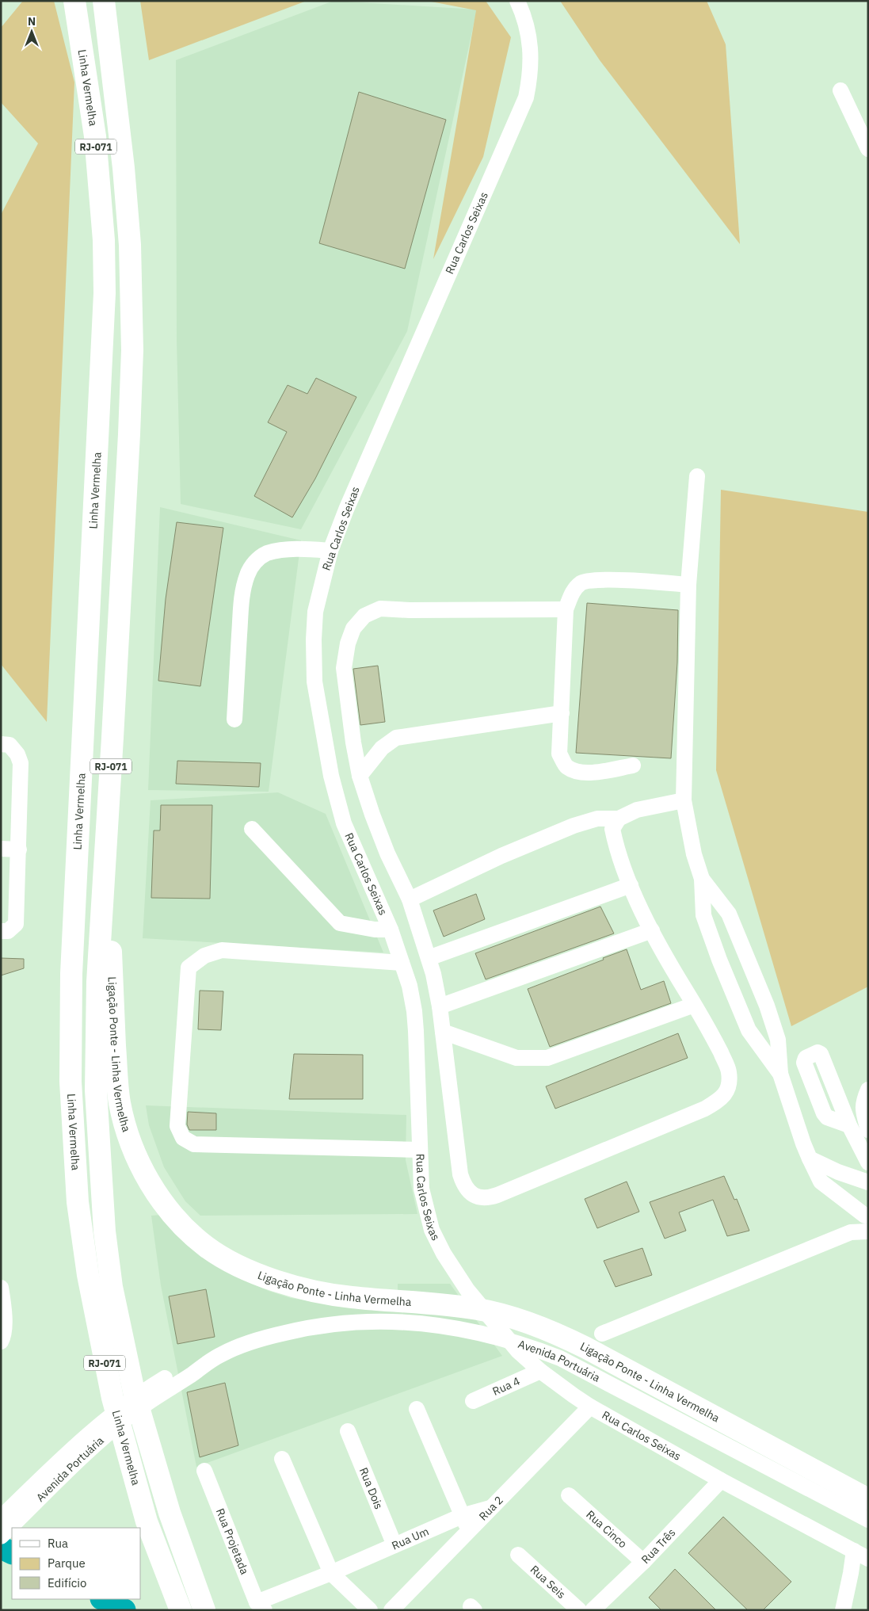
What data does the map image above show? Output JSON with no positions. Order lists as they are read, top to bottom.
{
  "streets": {
    "highway": ["Linha Vermelha", "RJ-071", "Ligação Ponte - Linha Vermelha"],
    "street": [
      "Rua Carlos Seixas",
      "Avenida Portuária",
      "Rua 4",
      "Rua Dois",
      "Rua 2",
      "Rua Cinco",
      "Rua Um",
      "Rua Projetada",
      "Rua Três",
      "Rua Seis"
    ]
  },
  "crossings": [
    ["Linha Vermelha", "Ligação Ponte - Linha Vermelha"],
    ["Rua Carlos Seixas", "Rua 4"],
    ["Rua Carlos Seixas", "Rua 2"],
    ["Rua Carlos Seixas", "Rua Três"],
    ["Rua Dois", "Rua Um"],
    ["Rua 2", "Rua Um"],
    ["Rua Cinco", "Rua Três"],
    ["Rua Um", "Rua Projetada"]
  ],
  "legend": ["Rua", "Parque", "Edifício"],
  "north": "top"
}
